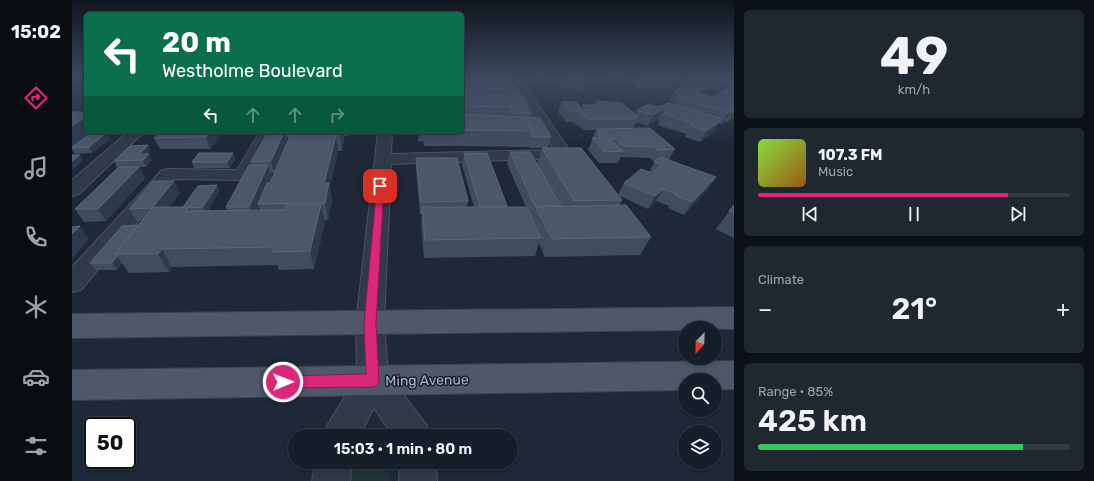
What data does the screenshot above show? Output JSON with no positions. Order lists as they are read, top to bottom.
{
  "streets": {
    "main road": ["Ming Avenue"]
  },
  "north": "bottom left",
  "page": {
    "tabs": "15:02",
    "tile": [
      ["49", "km/h"],
      "Climate",
      ["Range · 85%", "425 km"]
    ],
    "turn": ["20 m", "Westholme Boulevard"],
    "song": ["107.3 FM", "Music"],
    "heat": ["−", "21°", "+"],
    "limit": "50",
    "trip": "15:03 · 1 min · 80 m"
  }
}
